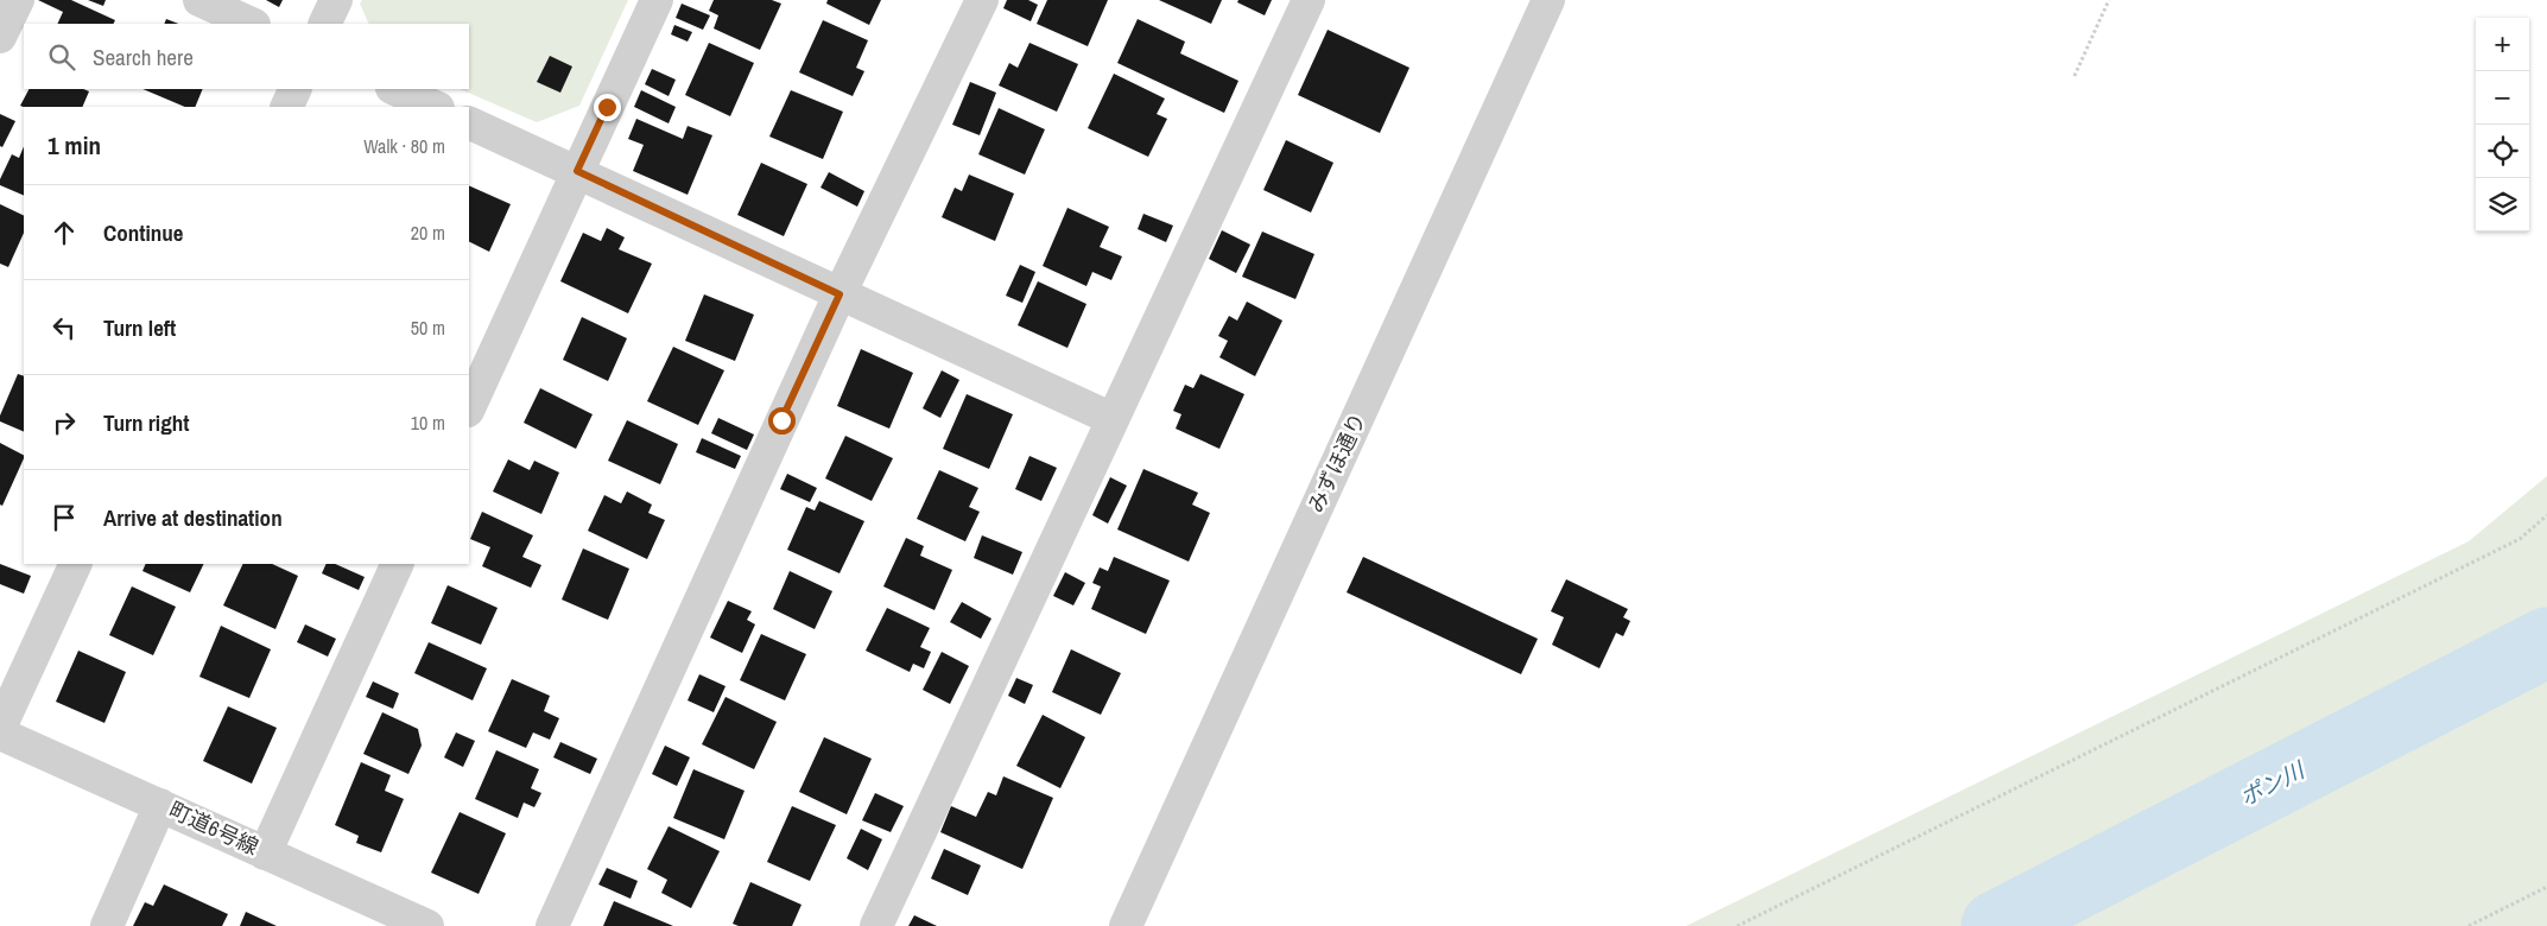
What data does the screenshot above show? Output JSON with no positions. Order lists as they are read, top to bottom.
{
  "streets": {
    "street": ["みずほ通り", "町道6号線"]
  },
  "water": ["ポン川"],
  "page": {
    "map_buttons": ["+", "−"],
    "search": "Search here",
    "heading": ["1 min", "Walk · 80 m"],
    "list": [
      ["Continue", "20 m"],
      ["Turn left", "50 m"],
      ["Turn right", "10 m"],
      "Arrive at destination"
    ]
  }
}
